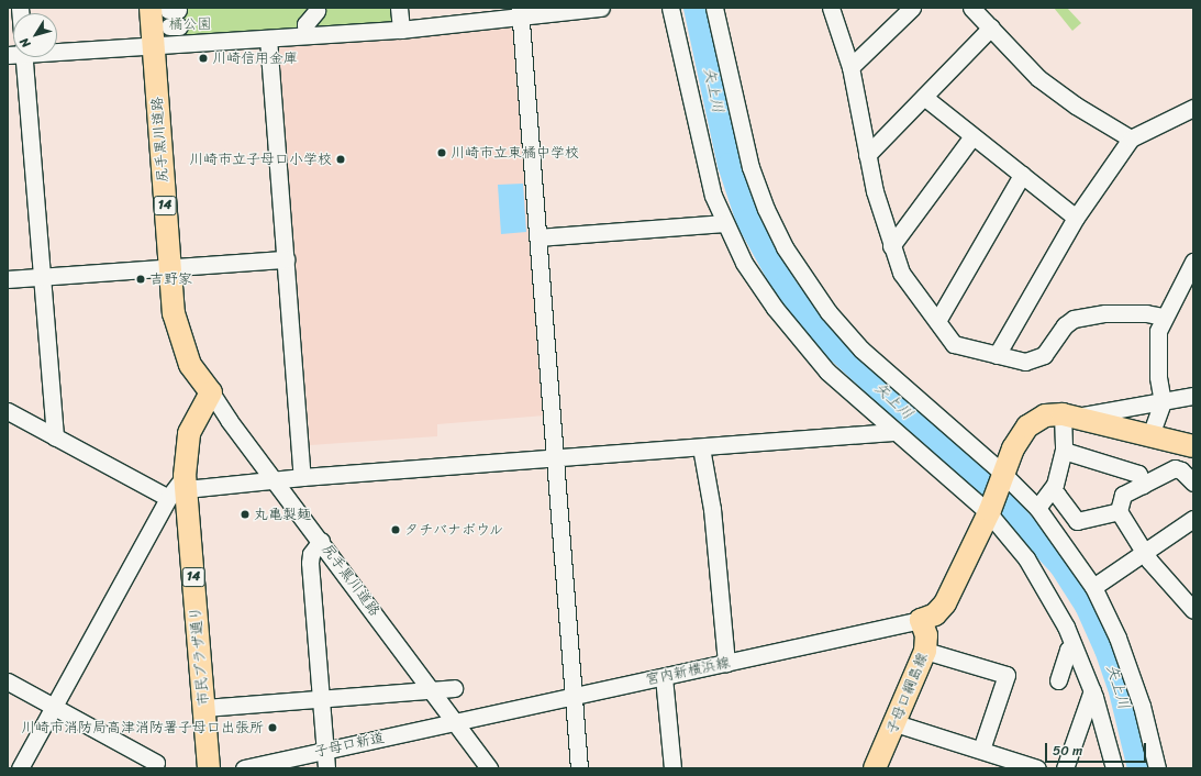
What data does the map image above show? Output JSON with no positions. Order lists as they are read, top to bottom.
{
  "streets": {
    "main road": [
      "尻手黒川道路",
      "14",
      "市民プラザ通り",
      "子母口綱島線"
    ],
    "street": ["宮内新横浜線", "子母口新道"]
  },
  "crossings": [
    ["尻手黒川道路", "市民プラザ通り"],
    ["尻手黒川道路", "宮内新横浜線"],
    ["尻手黒川道路", "子母口新道"],
    ["宮内新横浜線", "子母口綱島線"],
    ["宮内新横浜線", "子母口新道"]
  ],
  "water": ["矢上川"],
  "parks": ["橘公園"],
  "places": [
    "川崎信用金庫",
    "川崎市立東橘中学校",
    "川崎市立子母口小学校",
    "吉野家",
    "丸亀製麺",
    "タチバナボウル",
    "川崎市消防局高津消防署子母口出張所"
  ],
  "scale_bar": "50 m",
  "north": "bottom left"
}
